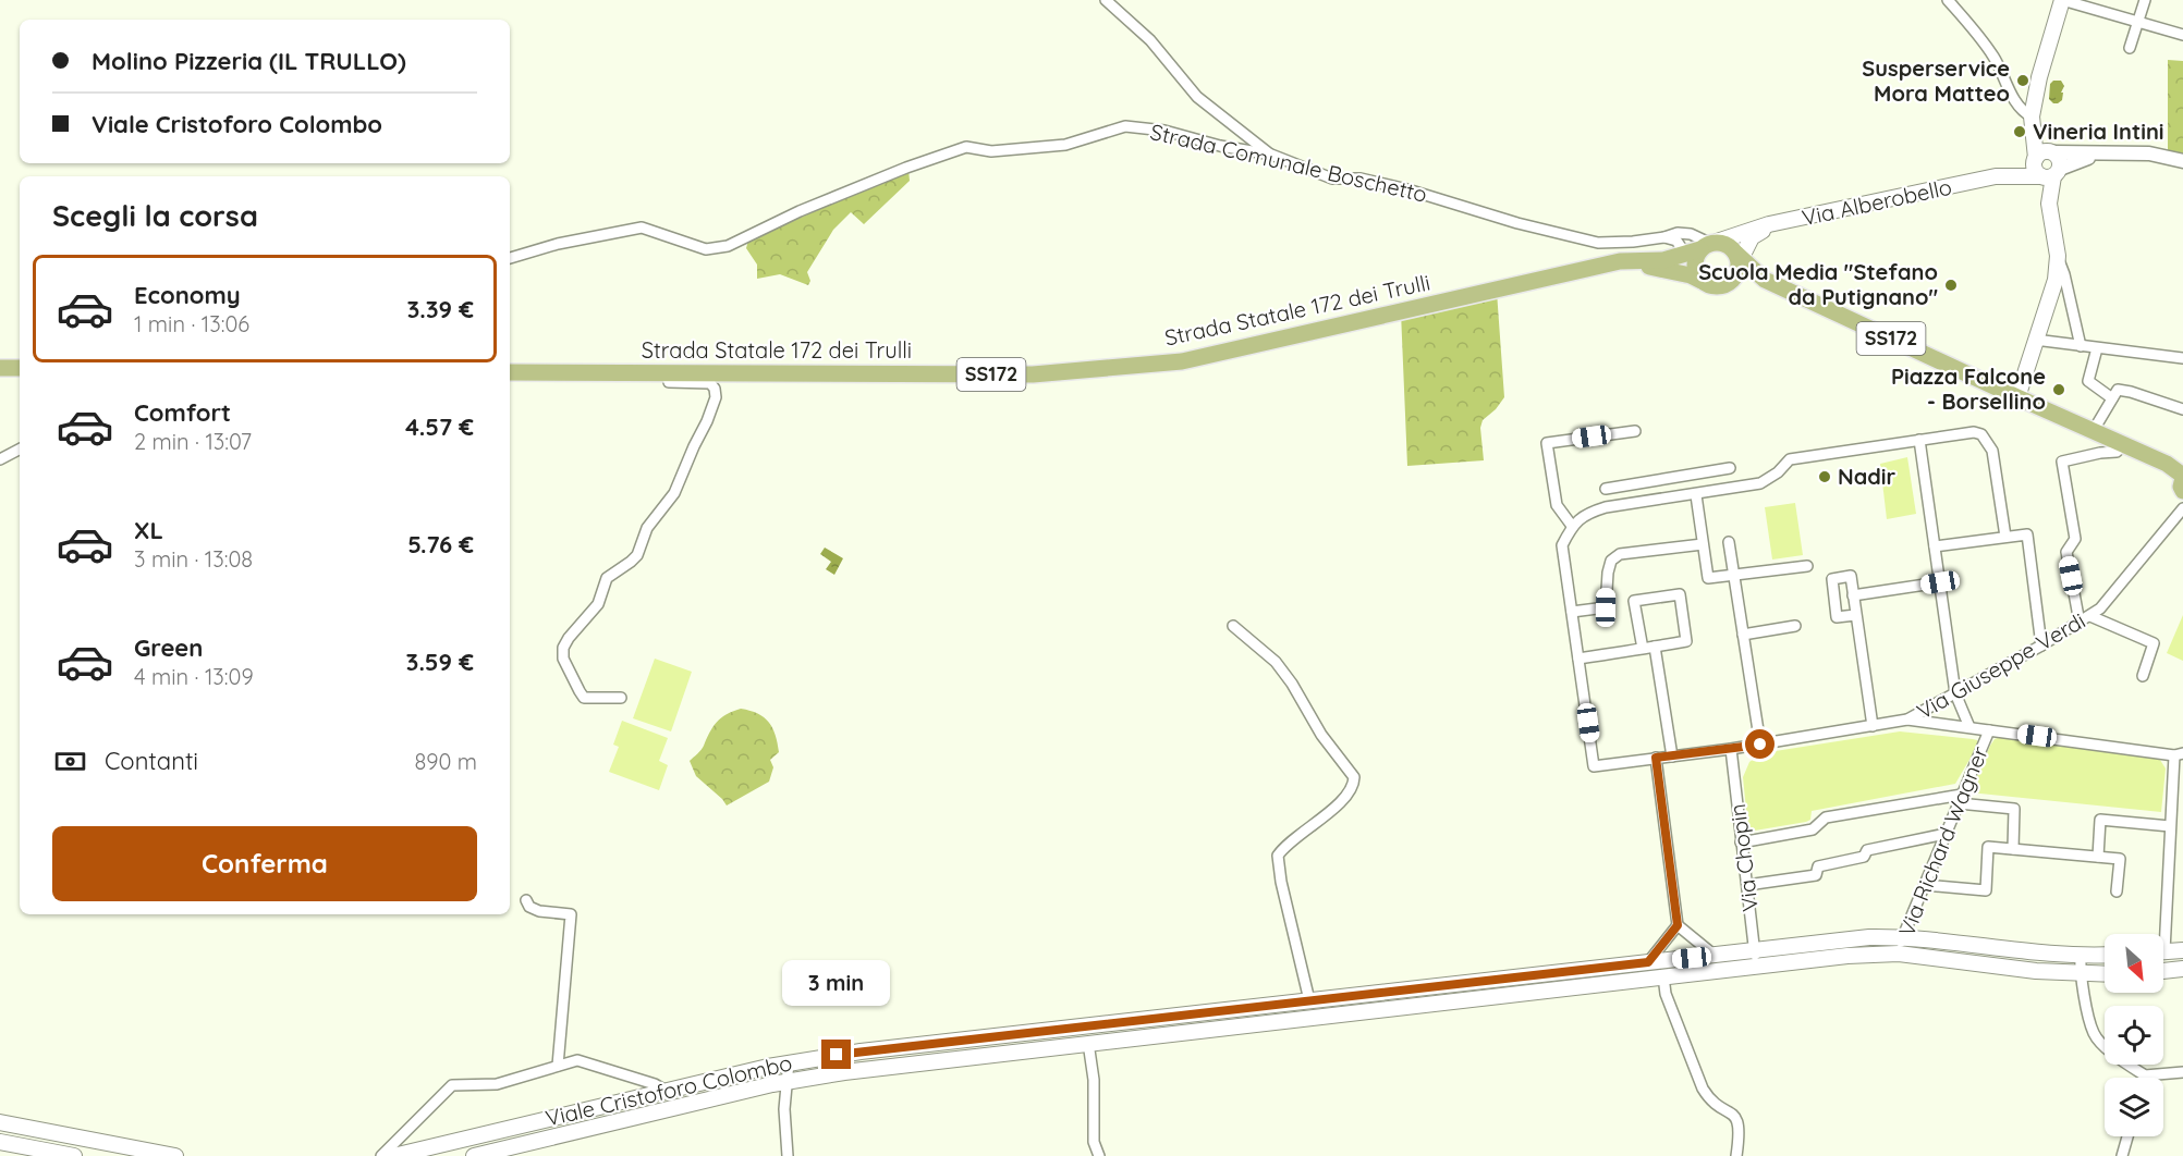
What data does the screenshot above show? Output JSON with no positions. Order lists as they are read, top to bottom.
{
  "streets": {
    "main road": [
      "Via Alberobello",
      "Strada Statale 172 dei Trulli",
      "SS172",
      "Viale Cristoforo Colombo"
    ],
    "street": [
      "Strada Comunale Boschetto",
      "Via Giuseppe Verdi",
      "Via Richard Wagner",
      "Via Chopin"
    ]
  },
  "crossings": [
    ["Strada Comunale Boschetto", "Via Alberobello"],
    ["Strada Comunale Boschetto", "Strada Statale 172 dei Trulli"],
    ["Via Alberobello", "Strada Statale 172 dei Trulli"],
    ["Via Giuseppe Verdi", "Via Chopin"],
    ["Via Richard Wagner", "Viale Cristoforo Colombo"],
    ["Via Chopin", "Viale Cristoforo Colombo"]
  ],
  "places": [
    "Susperservice Mora Matteo",
    "Vineria Intini",
    "Scuola Media \"Stefano da Putignano\"",
    "Piazza Falcone - Borsellino",
    "Nadir"
  ],
  "north": "bottom right",
  "page": {
    "banner": ["Molino Pizzeria (IL TRULLO)", "Viale Cristoforo Colombo"],
    "heading": "Scegli la corsa",
    "list": [
      {
        "name": "Economy",
        "note": "1 min · 13:06",
        "value": "3.39 €"
      },
      {
        "name": "Comfort",
        "note": "2 min · 13:07",
        "value": "4.57 €"
      },
      {
        "name": "XL",
        "note": "3 min · 13:08",
        "value": "5.76 €"
      },
      {
        "name": "Green",
        "note": "4 min · 13:09",
        "value": "3.59 €"
      }
    ],
    "pay": ["Contanti", "890 m"],
    "buttons": "Conferma",
    "bubble": "3 min"
  }
}
